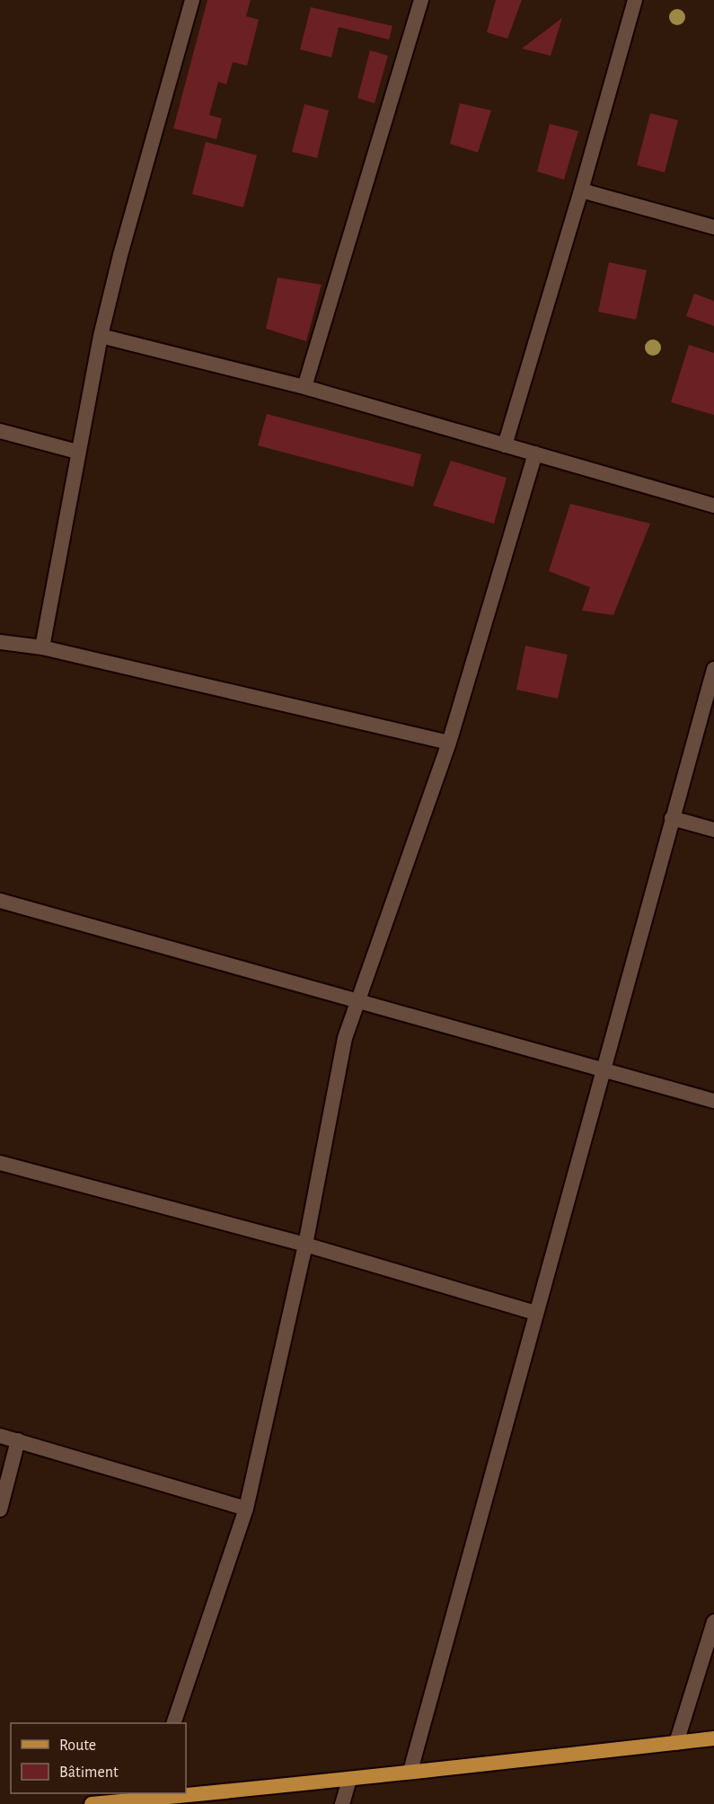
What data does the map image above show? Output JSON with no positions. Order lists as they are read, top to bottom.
{
  "legend": ["Route", "Bâtiment"]
}
